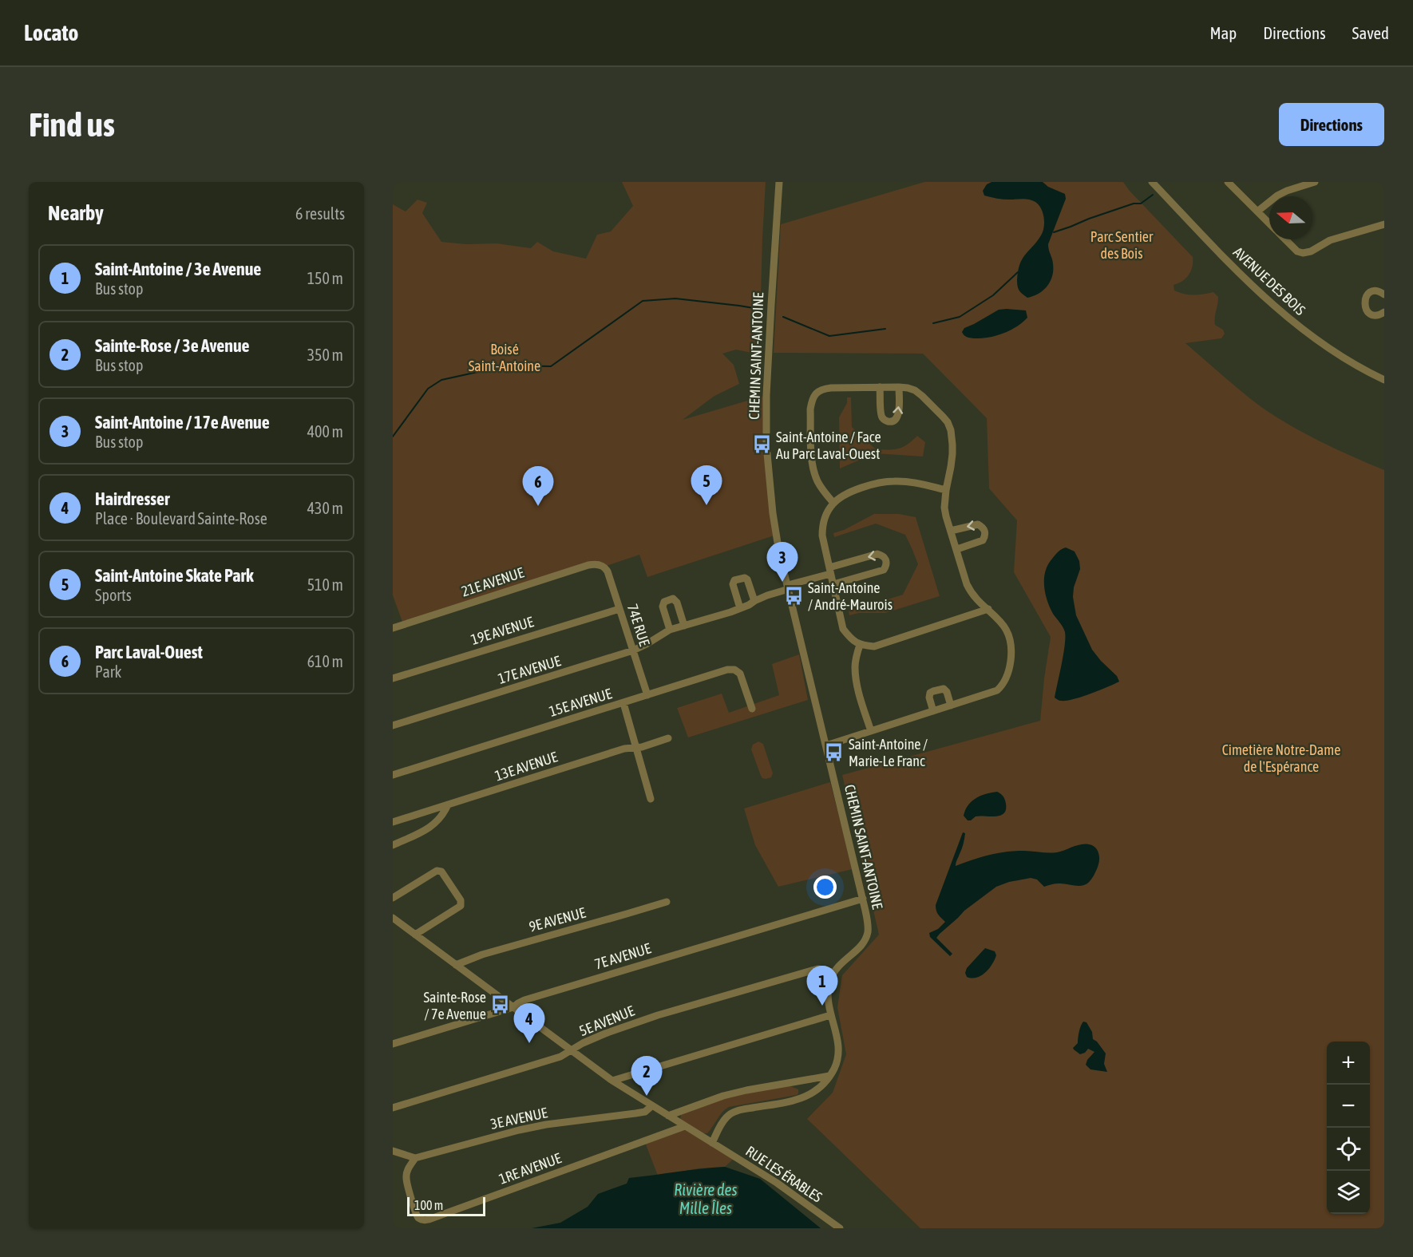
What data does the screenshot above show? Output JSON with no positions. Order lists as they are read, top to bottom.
{
  "streets": {
    "street": [
      "AVENUE DES BOIS",
      "CHEMIN SAINT-ANTOINE",
      "21E AVENUE",
      "74E RUE",
      "19E AVENUE",
      "17E AVENUE",
      "15E AVENUE",
      "13E AVENUE",
      "9E AVENUE",
      "7E AVENUE",
      "5E AVENUE",
      "3E AVENUE",
      "1RE AVENUE",
      "RUE LES ÉRABLES"
    ]
  },
  "crossings": [
    ["CHEMIN SAINT-ANTOINE", "17E AVENUE"],
    ["CHEMIN SAINT-ANTOINE", "7E AVENUE"],
    ["CHEMIN SAINT-ANTOINE", "5E AVENUE"],
    ["CHEMIN SAINT-ANTOINE", "RUE LES ÉRABLES"],
    ["21E AVENUE", "74E RUE"],
    ["74E RUE", "19E AVENUE"],
    ["74E RUE", "17E AVENUE"],
    ["74E RUE", "15E AVENUE"],
    ["9E AVENUE", "RUE LES ÉRABLES"],
    ["7E AVENUE", "RUE LES ÉRABLES"],
    ["5E AVENUE", "RUE LES ÉRABLES"],
    ["3E AVENUE", "1RE AVENUE"],
    ["3E AVENUE", "RUE LES ÉRABLES"],
    ["1RE AVENUE", "RUE LES ÉRABLES"]
  ],
  "water": ["Rivière des Mille Îles"],
  "parks": ["Parc Sentier des Bois", "Boisé Saint-Antoine", "Cimetière Notre-Dame de l'Espérance"],
  "places": {
    "bus stop": [
      "Saint-Antoine / Face Au Parc Laval-Ouest",
      "Saint-Antoine / André-Maurois",
      "Saint-Antoine / Marie-Le Franc",
      "Sainte-Rose / 7e Avenue"
    ]
  },
  "scale_bar": "100 m",
  "north": "left",
  "page": {
    "header": "Locato",
    "nav": ["Map", "Directions", "Saved"],
    "buttons": "Directions",
    "title": "Find us",
    "heading": ["Nearby", "6 results"],
    "list": [
      {
        "mark": "1",
        "name": "Saint-Antoine / 3e Avenue",
        "note": "Bus stop",
        "value": "150 m"
      },
      {
        "mark": "2",
        "name": "Sainte-Rose / 3e Avenue",
        "note": "Bus stop",
        "value": "350 m"
      },
      {
        "mark": "3",
        "name": "Saint-Antoine / 17e Avenue",
        "note": "Bus stop",
        "value": "400 m"
      },
      {
        "mark": "4",
        "name": "Hairdresser",
        "note": "Place · Boulevard Sainte-Rose",
        "value": "430 m"
      },
      {
        "mark": "5",
        "name": "Saint-Antoine Skate Park",
        "note": "Sports",
        "value": "510 m"
      },
      {
        "mark": "6",
        "name": "Parc Laval-Ouest",
        "note": "Park",
        "value": "610 m"
      }
    ],
    "pins": [
      "5",
      "6",
      "3",
      "1",
      "4",
      "2"
    ],
    "map_buttons": ["+", "−"],
    "scale": "100 m"
  }
}
